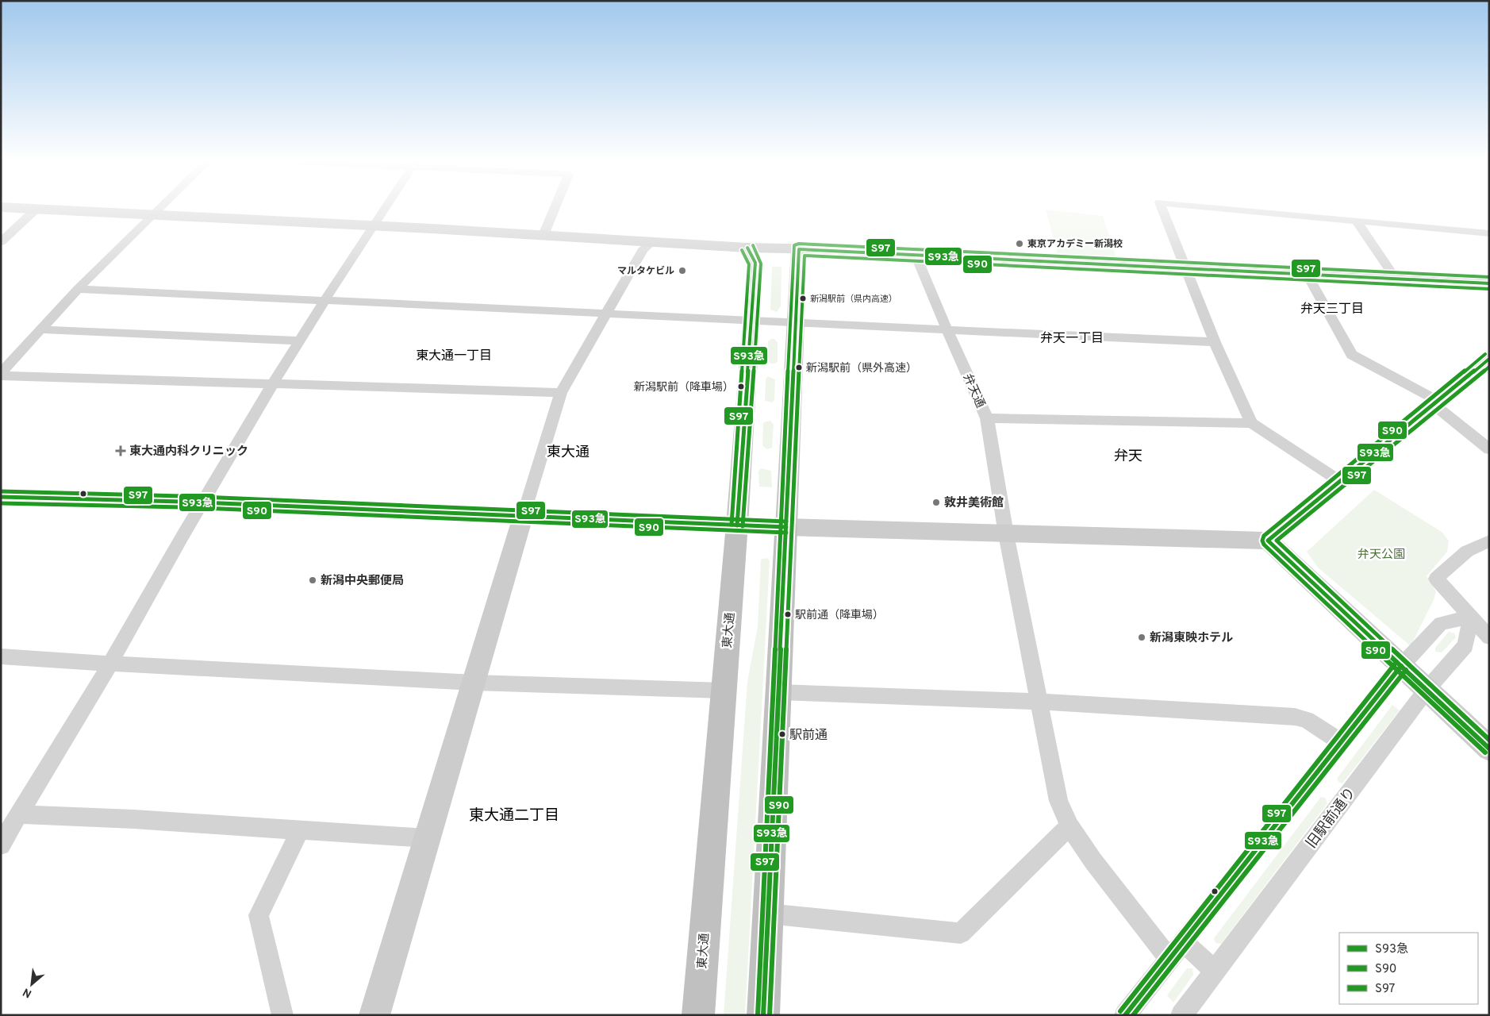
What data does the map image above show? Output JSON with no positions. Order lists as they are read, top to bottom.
{
  "streets": {
    "highway": ["東大通"],
    "street": ["弁天通", "旧駅前通り"]
  },
  "districts": [
    "弁天三丁目",
    "弁天一丁目",
    "東大通一丁目",
    "東大通",
    "弁天",
    "東大通二丁目"
  ],
  "parks": ["弁天公園"],
  "places": {
    "other": [
      "東京アカデミー新潟校",
      "マルタケビル",
      "新潟駅前（県内高速）",
      "新潟駅前（県外高速）",
      "新潟駅前（降車場）",
      "敦井美術館",
      "新潟中央郵便局",
      "駅前通（降車場）",
      "新潟東映ホテル",
      "駅前通"
    ],
    "health": ["東大通内科クリニック"]
  },
  "lines": ["transit line S97", "transit line S90", "transit line S93急"],
  "legend": ["S93急", "S90", "S97"],
  "north": "bottom left"
}
